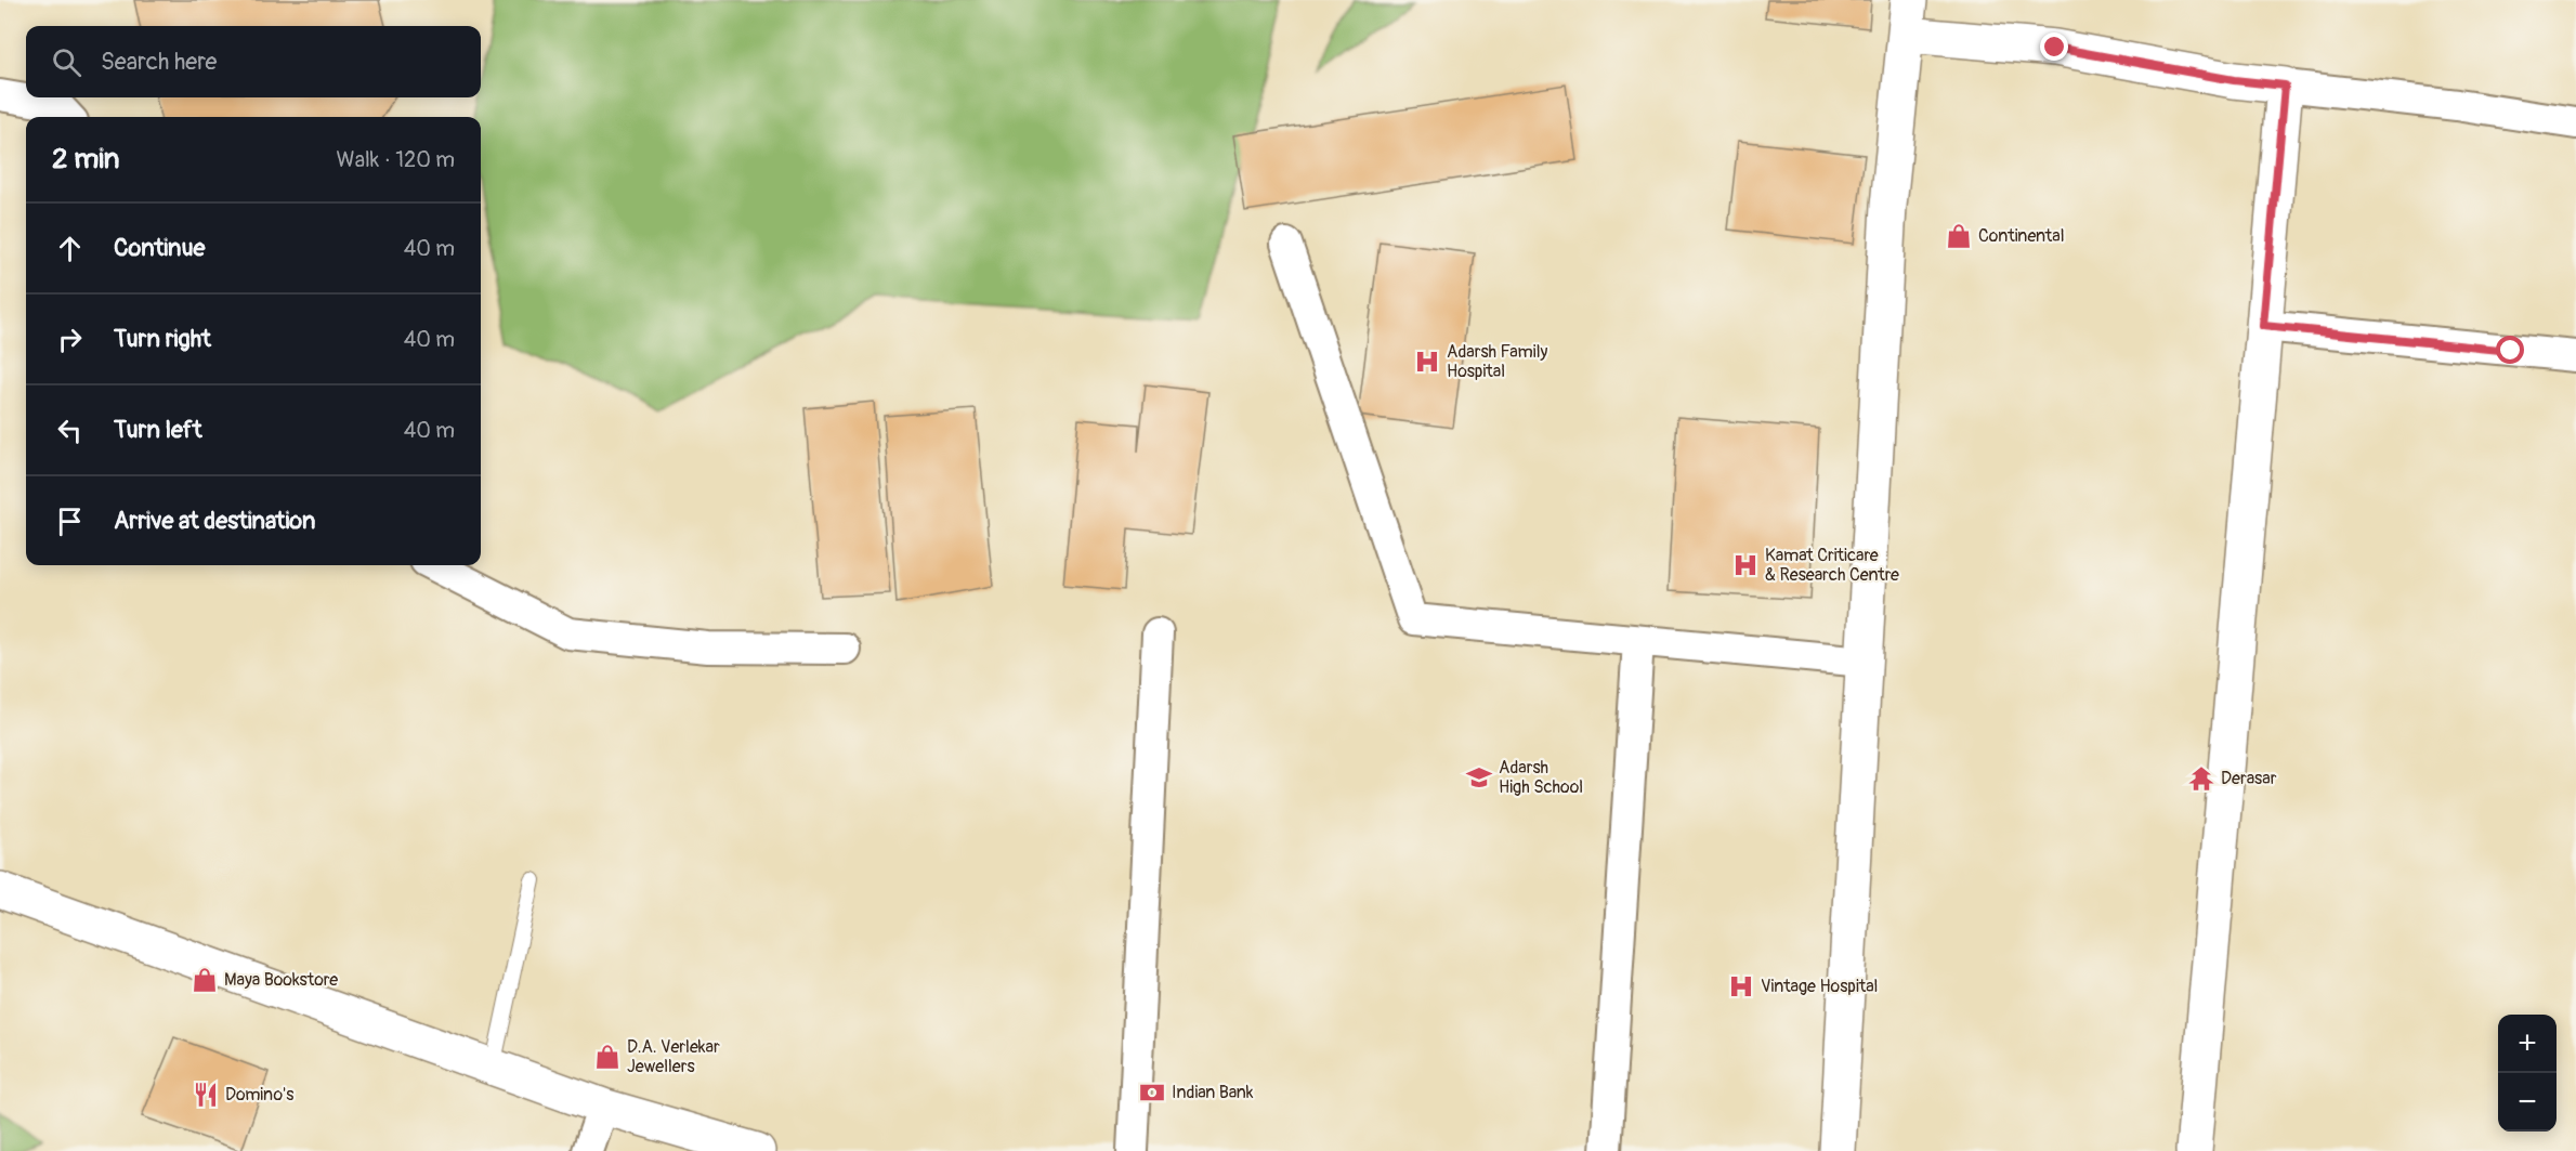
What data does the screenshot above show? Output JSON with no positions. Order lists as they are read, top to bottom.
{
  "places": {
    "shop": ["Continental", "Maya Bookstore", "D.A. Verlekar Jewellers"],
    "hospital": ["Adarsh Family Hospital", "Kamat Criticare & Research Centre", "Vintage Hospital"],
    "school or university": ["Adarsh High School"],
    "temple": ["Derasar"],
    "bank": ["Indian Bank"],
    "restaurant": ["Domino's"]
  },
  "page": {
    "search": "Search here",
    "heading": ["2 min", "Walk · 120 m"],
    "list": [
      ["Continue", "40 m"],
      ["Turn right", "40 m"],
      ["Turn left", "40 m"],
      "Arrive at destination"
    ],
    "map_buttons": ["+", "−"]
  }
}
